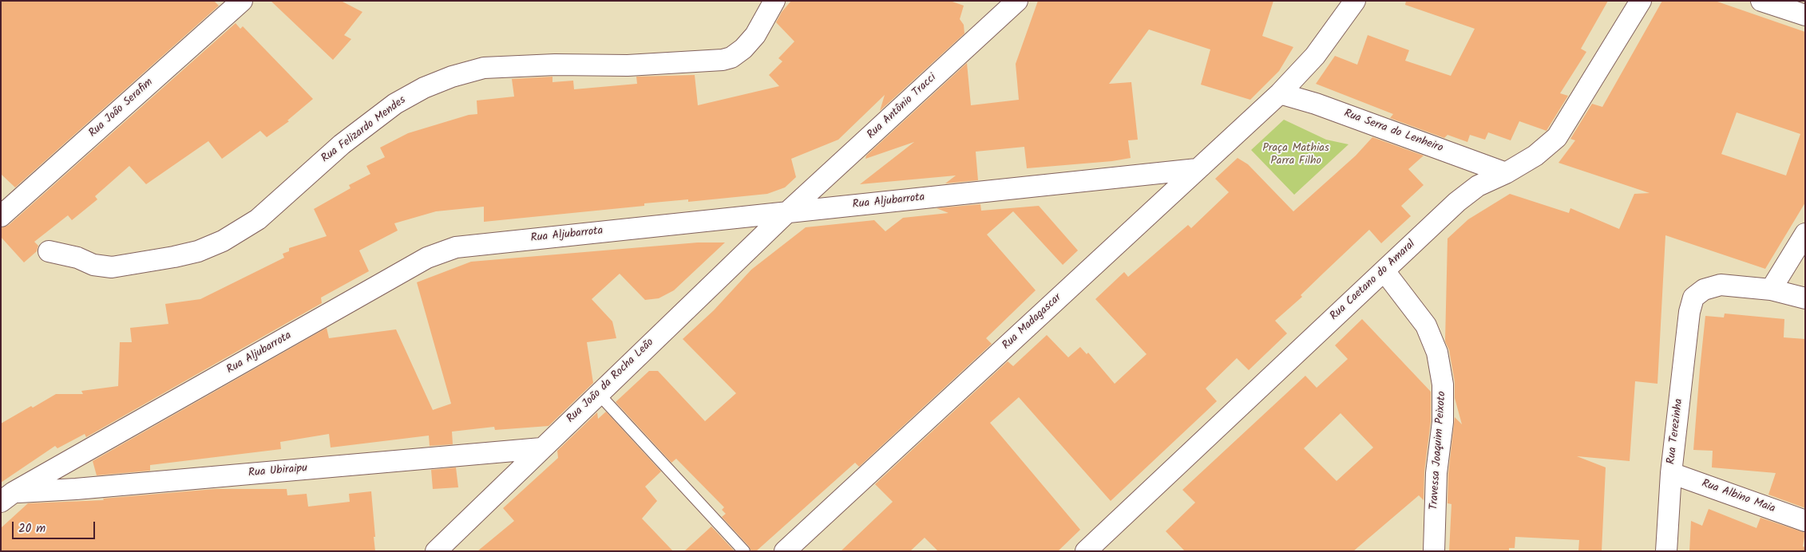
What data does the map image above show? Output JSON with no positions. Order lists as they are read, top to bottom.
{
  "streets": {
    "street": [
      "Rua Antônio Tracci",
      "Rua João Serafim",
      "Rua Felizardo Mendes",
      "Rua Serra do Lenheiro",
      "Rua Aljubarrota",
      "Rua Caetano do Amaral",
      "Rua Madagascar",
      "Rua João da Rocha Leão",
      "Rua Terezinha",
      "Travessa Joaquim Peixoto",
      "Rua Ubiraipu",
      "Rua Albino Maia"
    ]
  },
  "crossings": [
    ["Rua Antônio Tracci", "Rua Aljubarrota"],
    ["Rua Antônio Tracci", "Rua João da Rocha Leão"],
    ["Rua Serra do Lenheiro", "Rua Caetano do Amaral"],
    ["Rua Serra do Lenheiro", "Rua Madagascar"],
    ["Rua Aljubarrota", "Rua Madagascar"],
    ["Rua Aljubarrota", "Rua João da Rocha Leão"],
    ["Rua Aljubarrota", "Rua Ubiraipu"],
    ["Rua Caetano do Amaral", "Travessa Joaquim Peixoto"],
    ["Rua João da Rocha Leão", "Rua Ubiraipu"],
    ["Rua Terezinha", "Rua Albino Maia"]
  ],
  "parks": ["Praça Mathias Parra Filho"],
  "scale_bar": "20 m"
}
